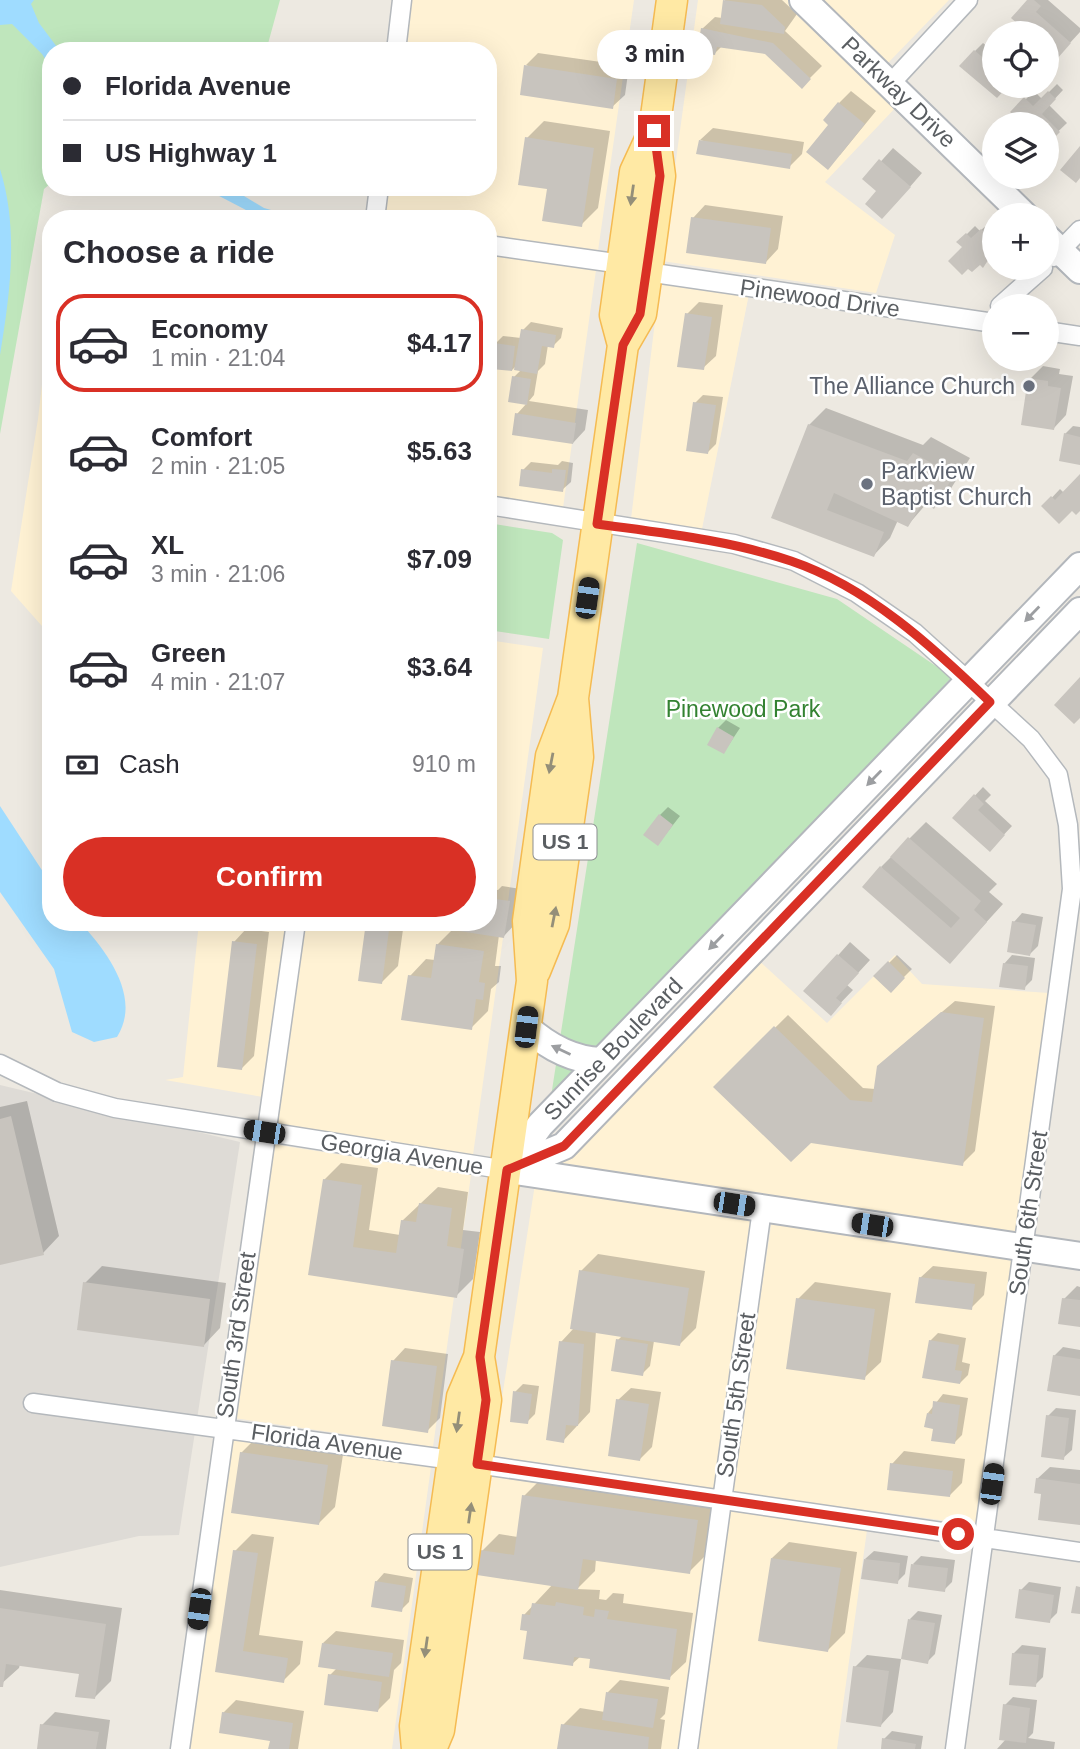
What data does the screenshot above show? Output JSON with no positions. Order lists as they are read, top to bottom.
{
  "streets": {
    "main road": [
      "Parkway Drive",
      "US 1",
      "Sunrise Boulevard",
      "Georgia Avenue"
    ],
    "street": [
      "Pinewood Drive",
      "South 6th Street",
      "South 3rd Street",
      "South 5th Street",
      "Florida Avenue"
    ]
  },
  "crossings": [
    ["Pinewood Drive", "US 1"],
    ["US 1", "Sunrise Boulevard"],
    ["US 1", "Georgia Avenue"],
    ["US 1", "South 6th Street"],
    ["US 1", "Florida Avenue"],
    ["Sunrise Boulevard", "Georgia Avenue"],
    ["Sunrise Boulevard", "South 6th Street"],
    ["Georgia Avenue", "South 6th Street"],
    ["Georgia Avenue", "South 3rd Street"],
    ["Georgia Avenue", "South 5th Street"],
    ["South 6th Street", "Florida Avenue"],
    ["South 3rd Street", "Florida Avenue"],
    ["South 5th Street", "Florida Avenue"]
  ],
  "parks": ["Pinewood Park"],
  "places": ["The Alliance Church", "Parkview Baptist Church"],
  "page": {
    "map_buttons": ["+", "−"],
    "bubble": "3 min",
    "banner": ["Florida Avenue", "US Highway 1"],
    "heading": "Choose a ride",
    "list": [
      {
        "name": "Economy",
        "note": "1 min · 21:04",
        "value": "$4.17"
      },
      {
        "name": "Comfort",
        "note": "2 min · 21:05",
        "value": "$5.63"
      },
      {
        "name": "XL",
        "note": "3 min · 21:06",
        "value": "$7.09"
      },
      {
        "name": "Green",
        "note": "4 min · 21:07",
        "value": "$3.64"
      }
    ],
    "pay": ["Cash", "910 m"],
    "buttons": "Confirm"
  }
}
